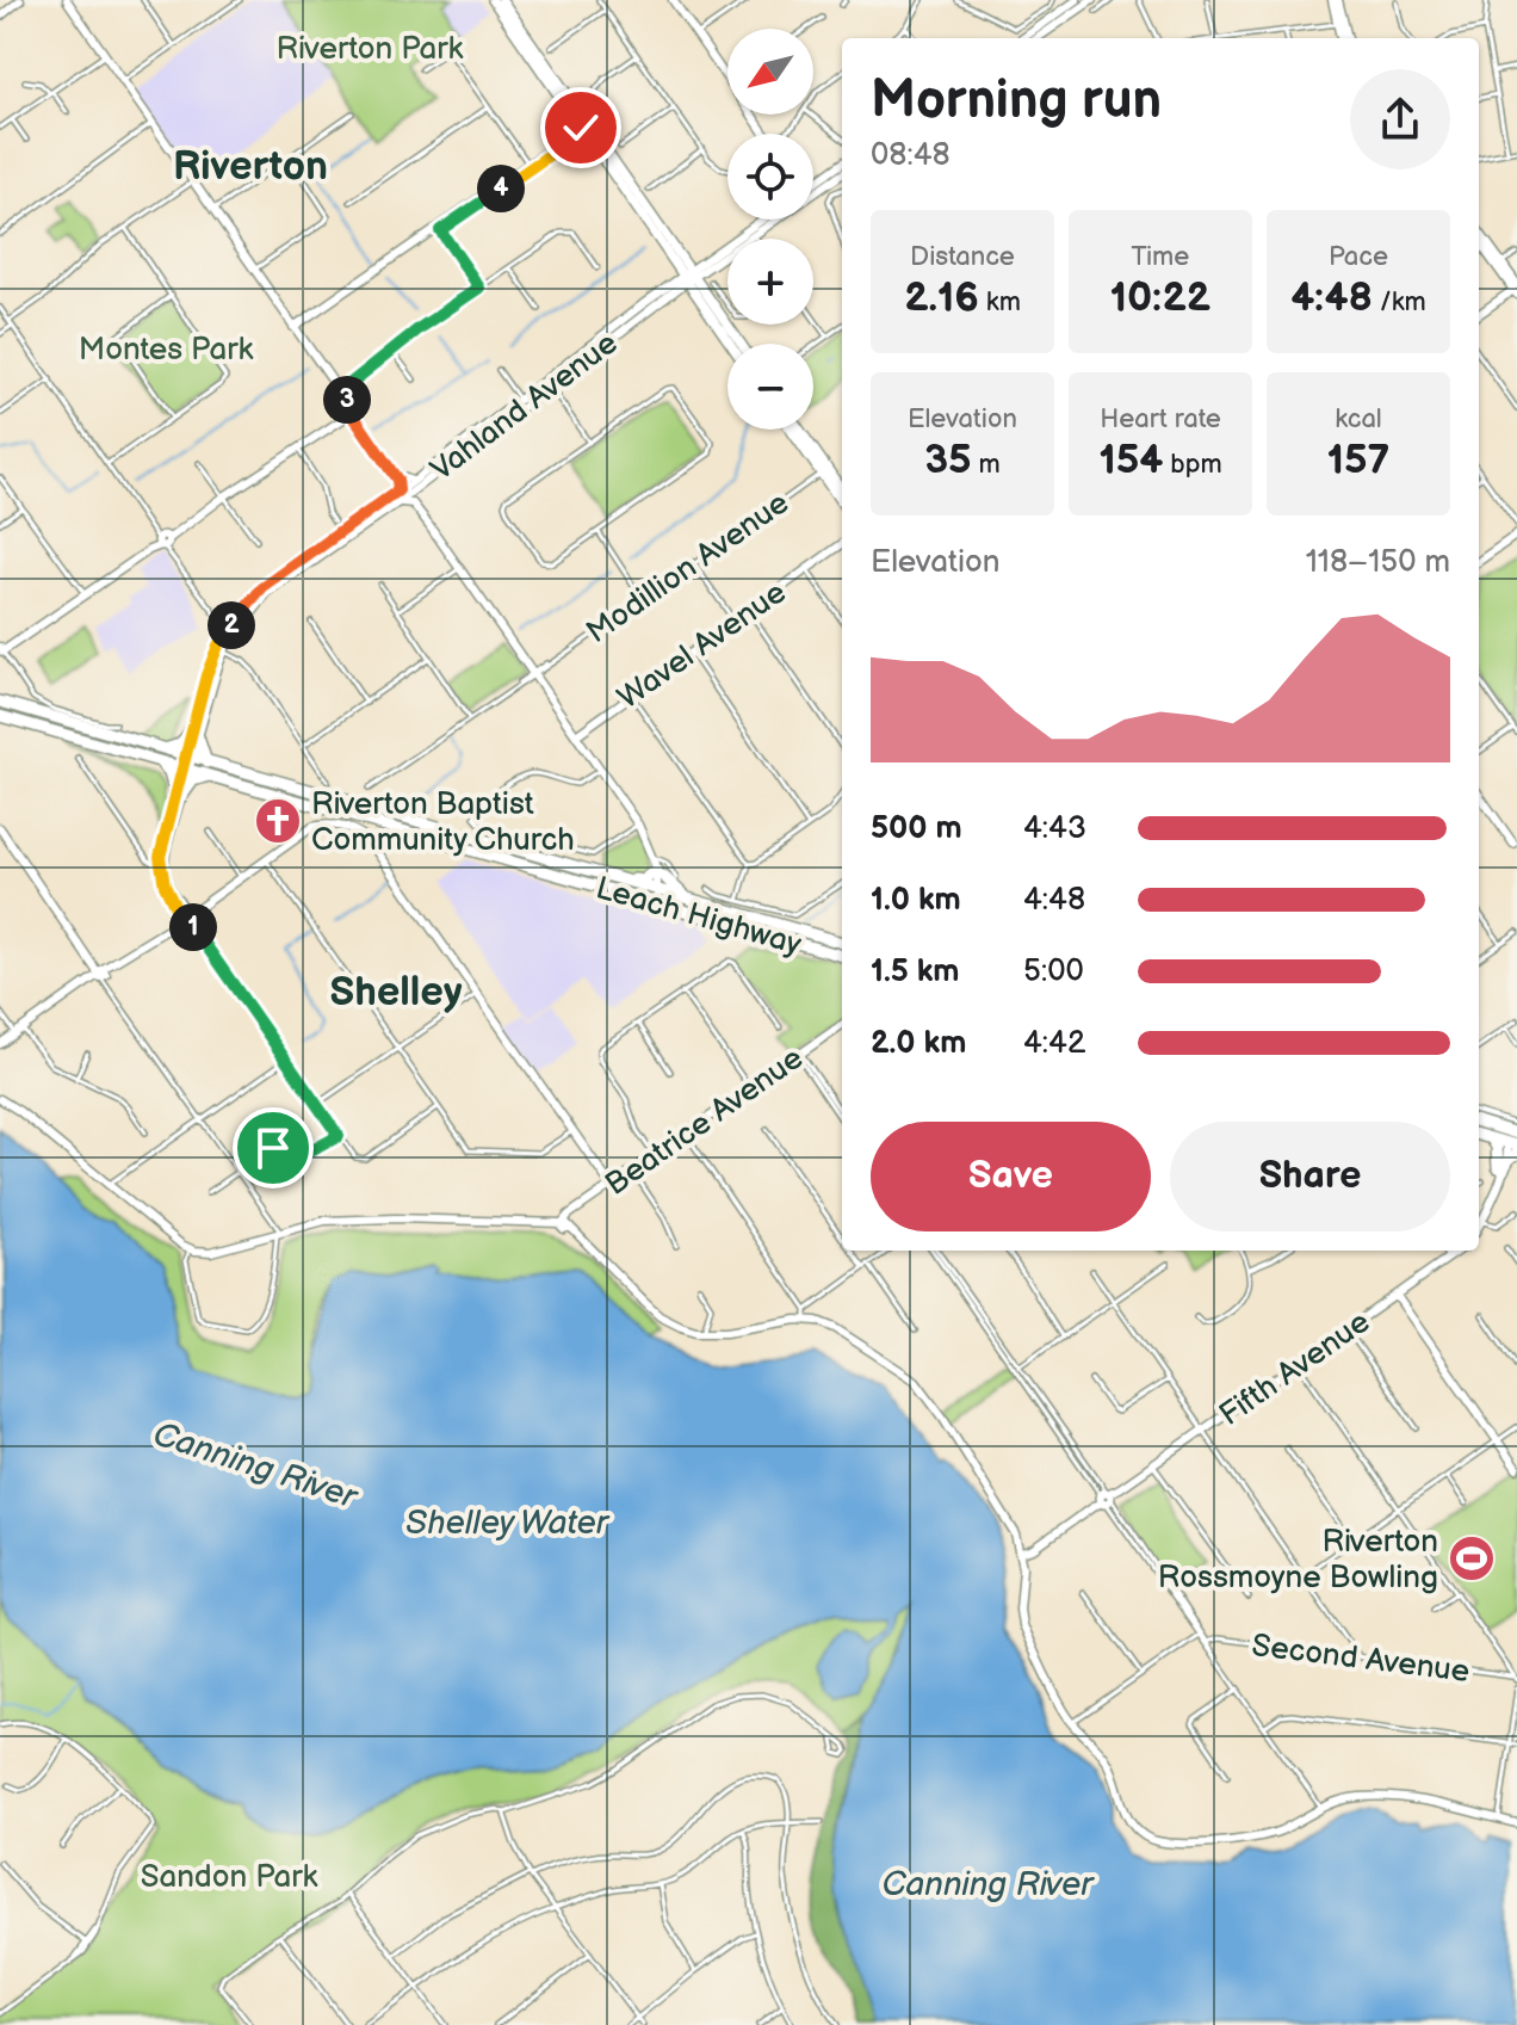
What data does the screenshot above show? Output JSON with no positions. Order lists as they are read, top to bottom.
{
  "streets": {
    "highway": ["Leach Highway"],
    "street": [
      "Vahland Avenue",
      "Modillion Avenue",
      "Wavel Avenue",
      "Beatrice Avenue",
      "Fifth Avenue",
      "Second Avenue"
    ]
  },
  "crossings": [
    ["Vahland Avenue", "Leach Highway"]
  ],
  "districts": ["Riverton", "Shelley"],
  "water": ["Canning River", "Shelley Water"],
  "parks": ["Riverton Park", "Montes Park", "Sandon Park"],
  "places": {
    "church": ["Riverton Baptist Community Church"],
    "sports": ["Riverton Rossmoyne Bowling"]
  },
  "north": "bottom left",
  "page": {
    "map_buttons": ["+", "−"],
    "heading": ["Morning run", "08:48"],
    "pins": [
      "4",
      "3",
      "2",
      "1"
    ],
    "stats": [
      ["Distance", "2.16 km"],
      ["Time", "10:22"],
      ["Pace", "4:48 /km"],
      ["Elevation", "35 m"],
      ["Heart rate", "154 bpm"],
      ["kcal", "157"]
    ],
    "chart": ["Elevation", "118–150 m"],
    "list": [
      {
        "name": "500 m",
        "note": "4:43"
      },
      {
        "name": "1.0 km",
        "note": "4:48"
      },
      {
        "name": "1.5 km",
        "note": "5:00"
      },
      {
        "name": "2.0 km",
        "note": "4:42"
      }
    ],
    "buttons": ["Save", "Share"]
  }
}
